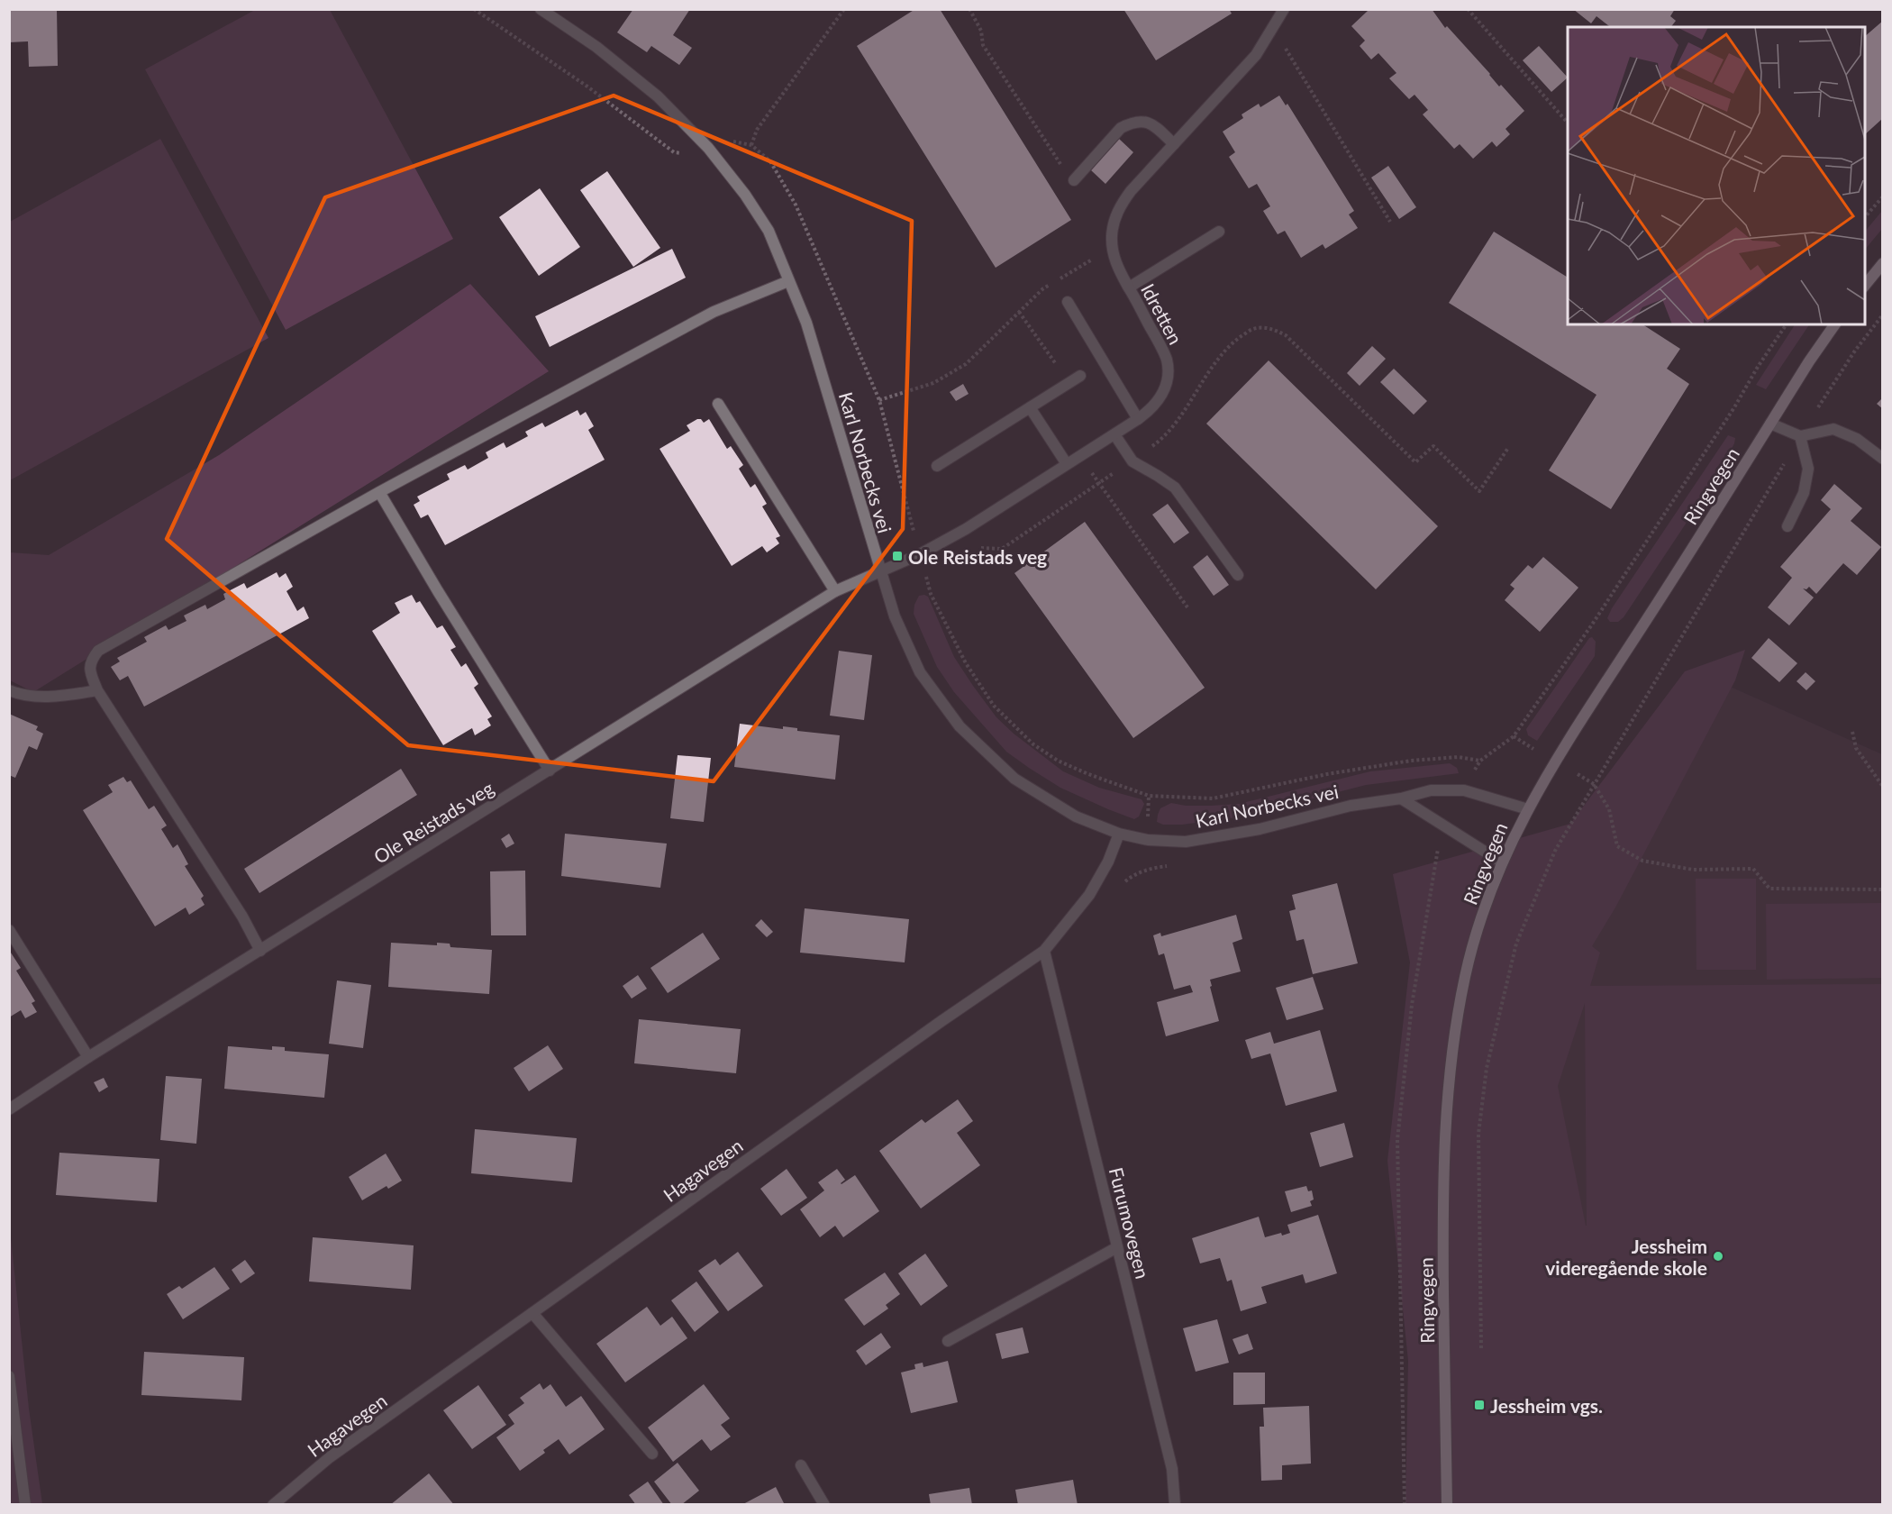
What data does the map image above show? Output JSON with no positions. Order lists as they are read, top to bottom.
{
  "streets": {
    "main road": ["Ringvegen"],
    "street": [
      "Idretten",
      "Karl Norbecks vei",
      "Ole Reistads veg",
      "Hagavegen",
      "Furumovegen"
    ]
  },
  "crossings": [
    ["Idretten", "Karl Norbecks vei"],
    ["Idretten", "Ole Reistads veg"],
    ["Karl Norbecks vei", "Ringvegen"],
    ["Karl Norbecks vei", "Ole Reistads veg"],
    ["Karl Norbecks vei", "Hagavegen"],
    ["Hagavegen", "Furumovegen"]
  ],
  "places": {
    "transit": ["Ole Reistads veg", "Jessheim vgs."],
    "other": ["Jessheim videregående skole"]
  }
}
